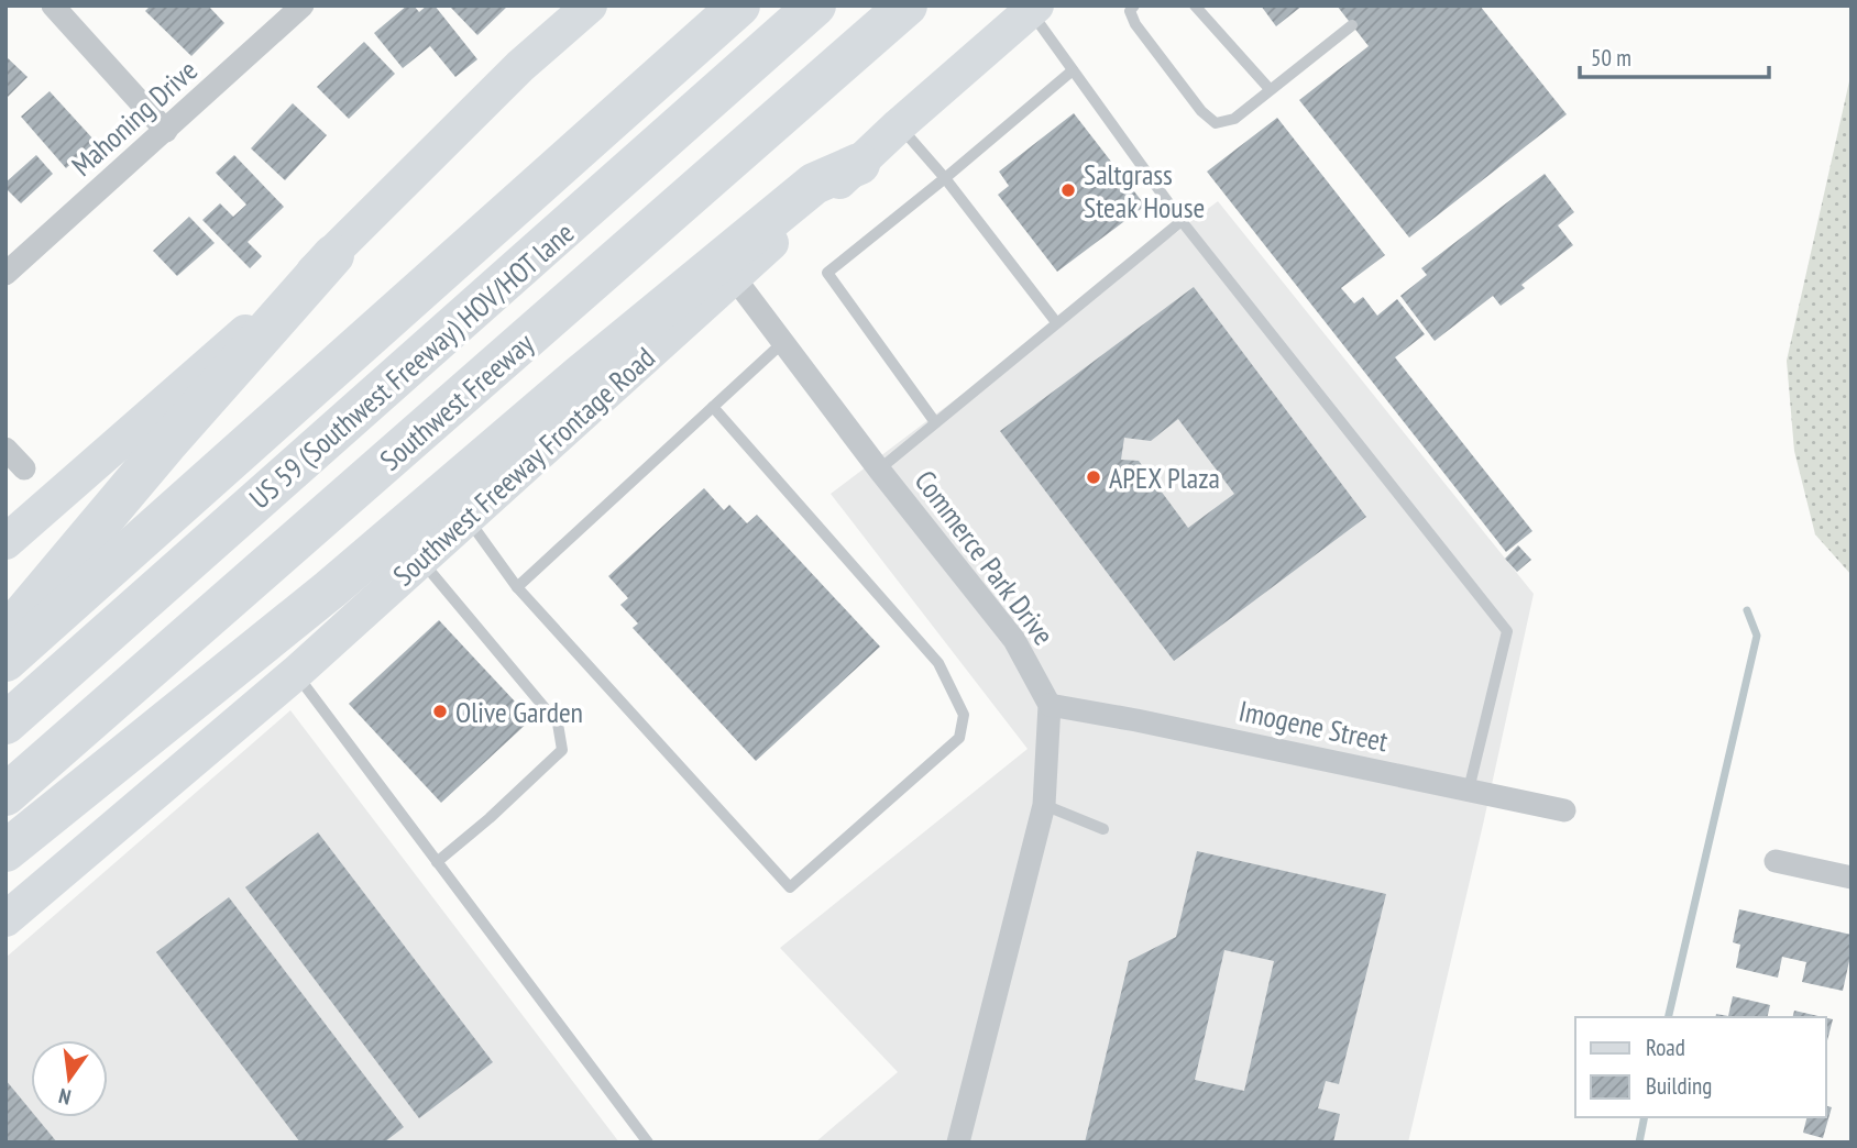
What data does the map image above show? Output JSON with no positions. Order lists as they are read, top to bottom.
{
  "streets": {
    "highway": ["US 59 (Southwest Freeway) HOV/HOT lane", "Southwest Freeway"],
    "main road": ["Southwest Freeway Frontage Road"],
    "street": ["Mahoning Drive", "Commerce Park Drive", "Imogene Street"]
  },
  "crossings": [
    ["Southwest Freeway Frontage Road", "Commerce Park Drive"],
    ["Commerce Park Drive", "Imogene Street"]
  ],
  "places": ["Saltgrass Steak House", "APEX Plaza", "Olive Garden"],
  "legend": ["Road", "Building"],
  "scale_bar": "50 m",
  "north": "bottom"
}
